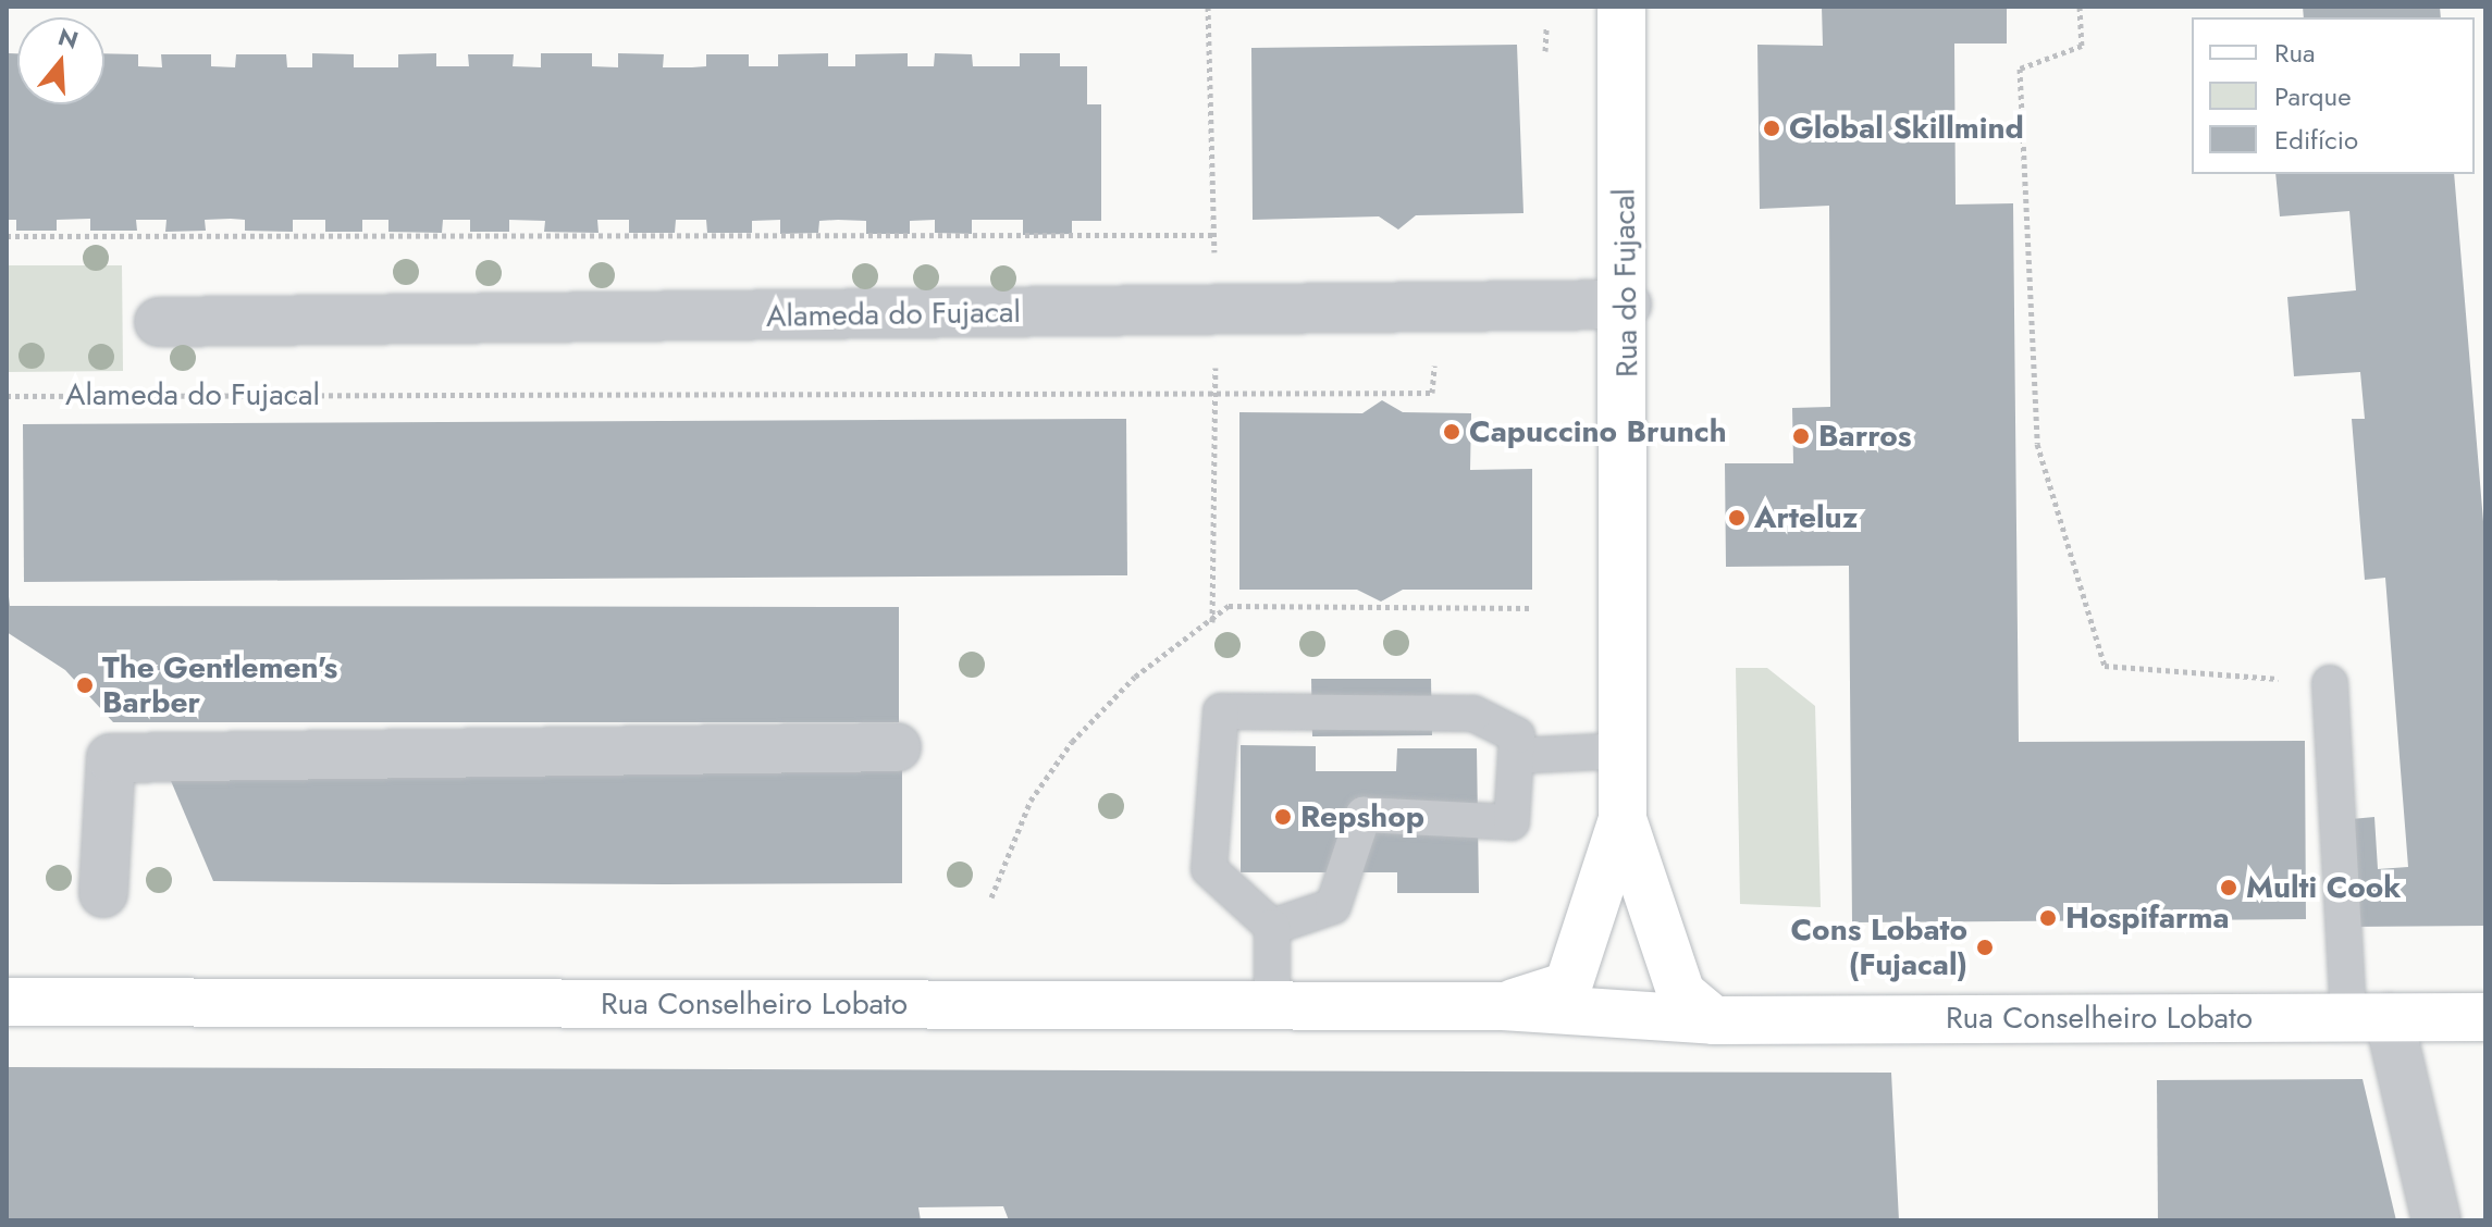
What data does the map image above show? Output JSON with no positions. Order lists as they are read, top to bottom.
{
  "streets": {
    "main road": ["Rua do Fujacal", "Rua Conselheiro Lobato"],
    "street": ["Alameda do Fujacal"]
  },
  "crossings": [
    ["Rua do Fujacal", "Alameda do Fujacal"]
  ],
  "places": [
    "Global Skillmind",
    "Capuccino Brunch",
    "Barros",
    "Arteluz",
    "The Gentlemen's Barber",
    "Repshop",
    "Multi Cook",
    "Hospifarma",
    "Cons Lobato (Fujacal)"
  ],
  "legend": ["Rua", "Parque", "Edifício"],
  "north": "top"
}
